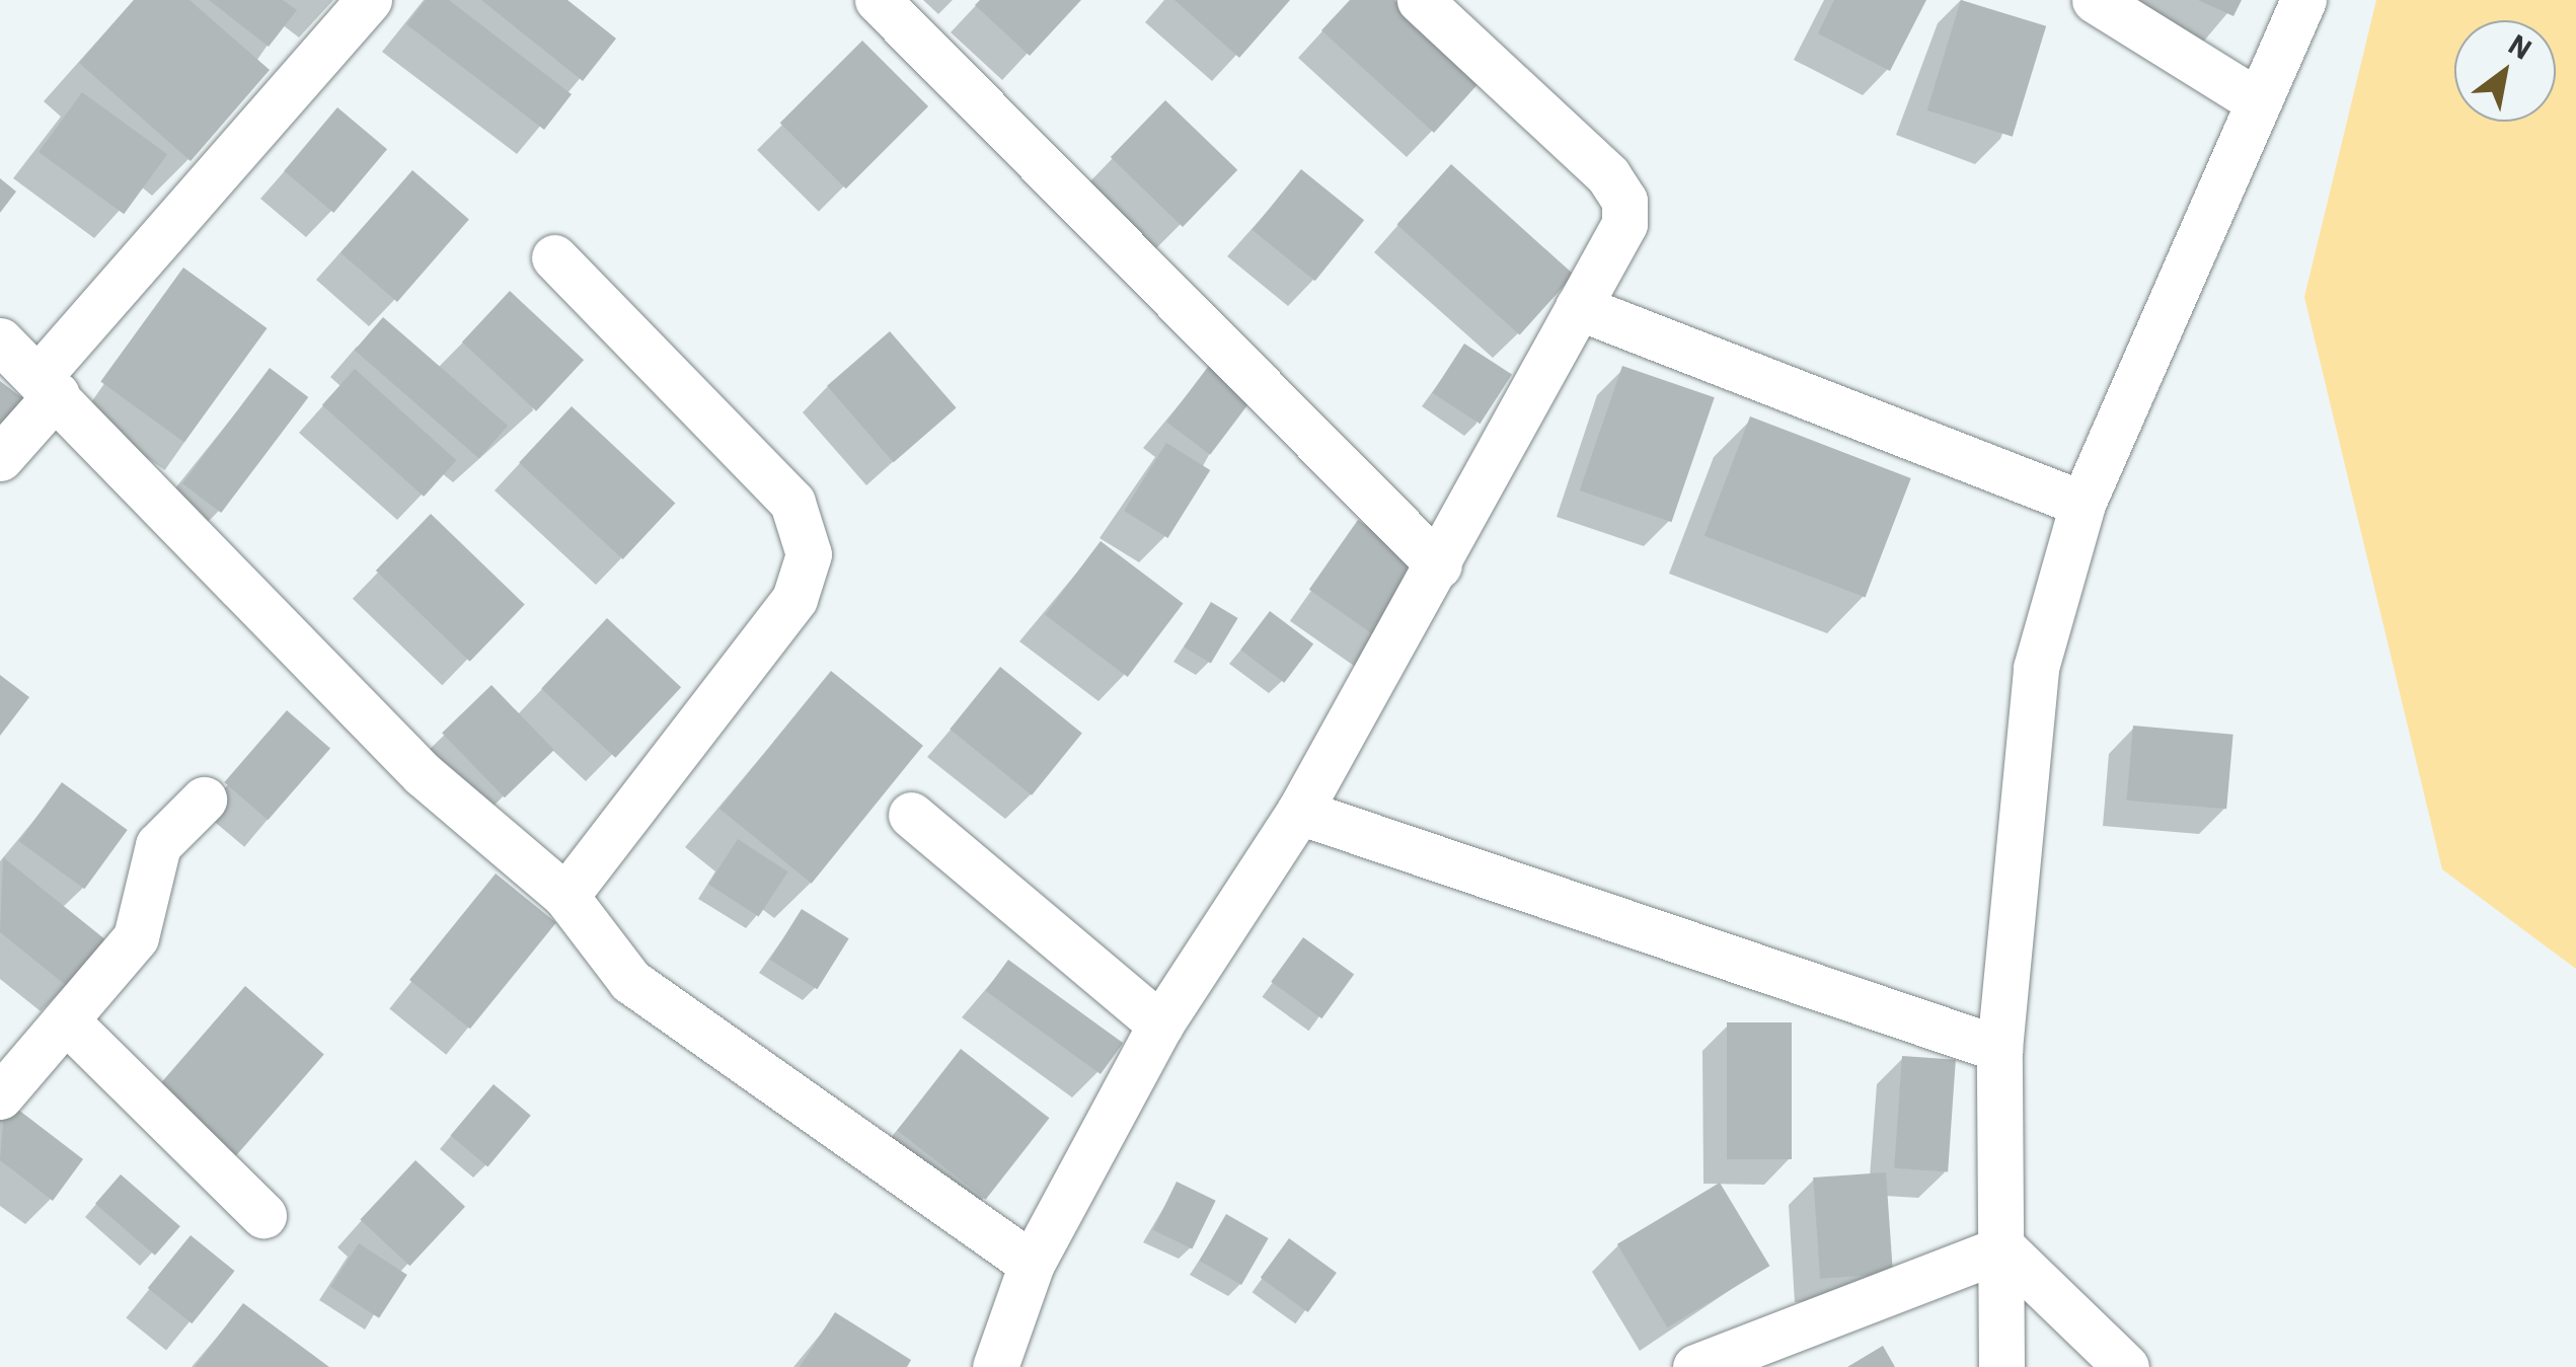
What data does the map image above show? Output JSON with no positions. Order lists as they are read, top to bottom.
{
  "north": "top right"
}
